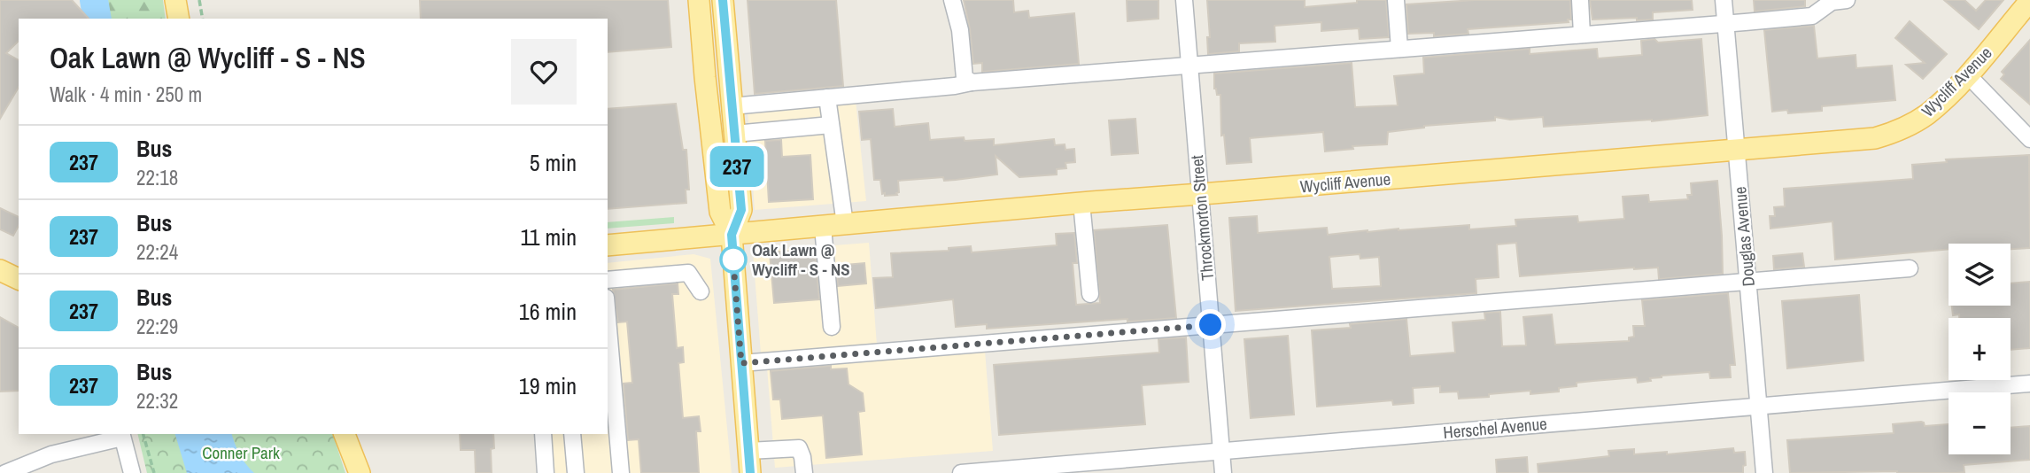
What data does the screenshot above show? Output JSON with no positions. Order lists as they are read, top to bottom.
{
  "streets": {
    "main road": ["Wycliff Avenue"],
    "street": ["Throckmorton Street", "Douglas Avenue", "Herschel Avenue"]
  },
  "crossings": [
    ["Wycliff Avenue", "Throckmorton Street"],
    ["Wycliff Avenue", "Douglas Avenue"],
    ["Throckmorton Street", "Herschel Avenue"],
    ["Douglas Avenue", "Herschel Avenue"]
  ],
  "parks": ["Conner Park"],
  "places": ["Oak Lawn @ Wycliff - S - NS"],
  "lines": ["bus line 237"],
  "page": {
    "on_map": "237",
    "heading": ["Oak Lawn @ Wycliff - S - NS", "Walk · 4 min · 250 m"],
    "list": [
      {
        "mark": "237",
        "name": "Bus",
        "note": "22:18",
        "value": "5 min"
      },
      {
        "mark": "237",
        "name": "Bus",
        "note": "22:24",
        "value": "11 min"
      },
      {
        "mark": "237",
        "name": "Bus",
        "note": "22:29",
        "value": "16 min"
      },
      {
        "mark": "237",
        "name": "Bus",
        "note": "22:32",
        "value": "19 min"
      }
    ],
    "map_buttons": ["+", "−"]
  }
}
